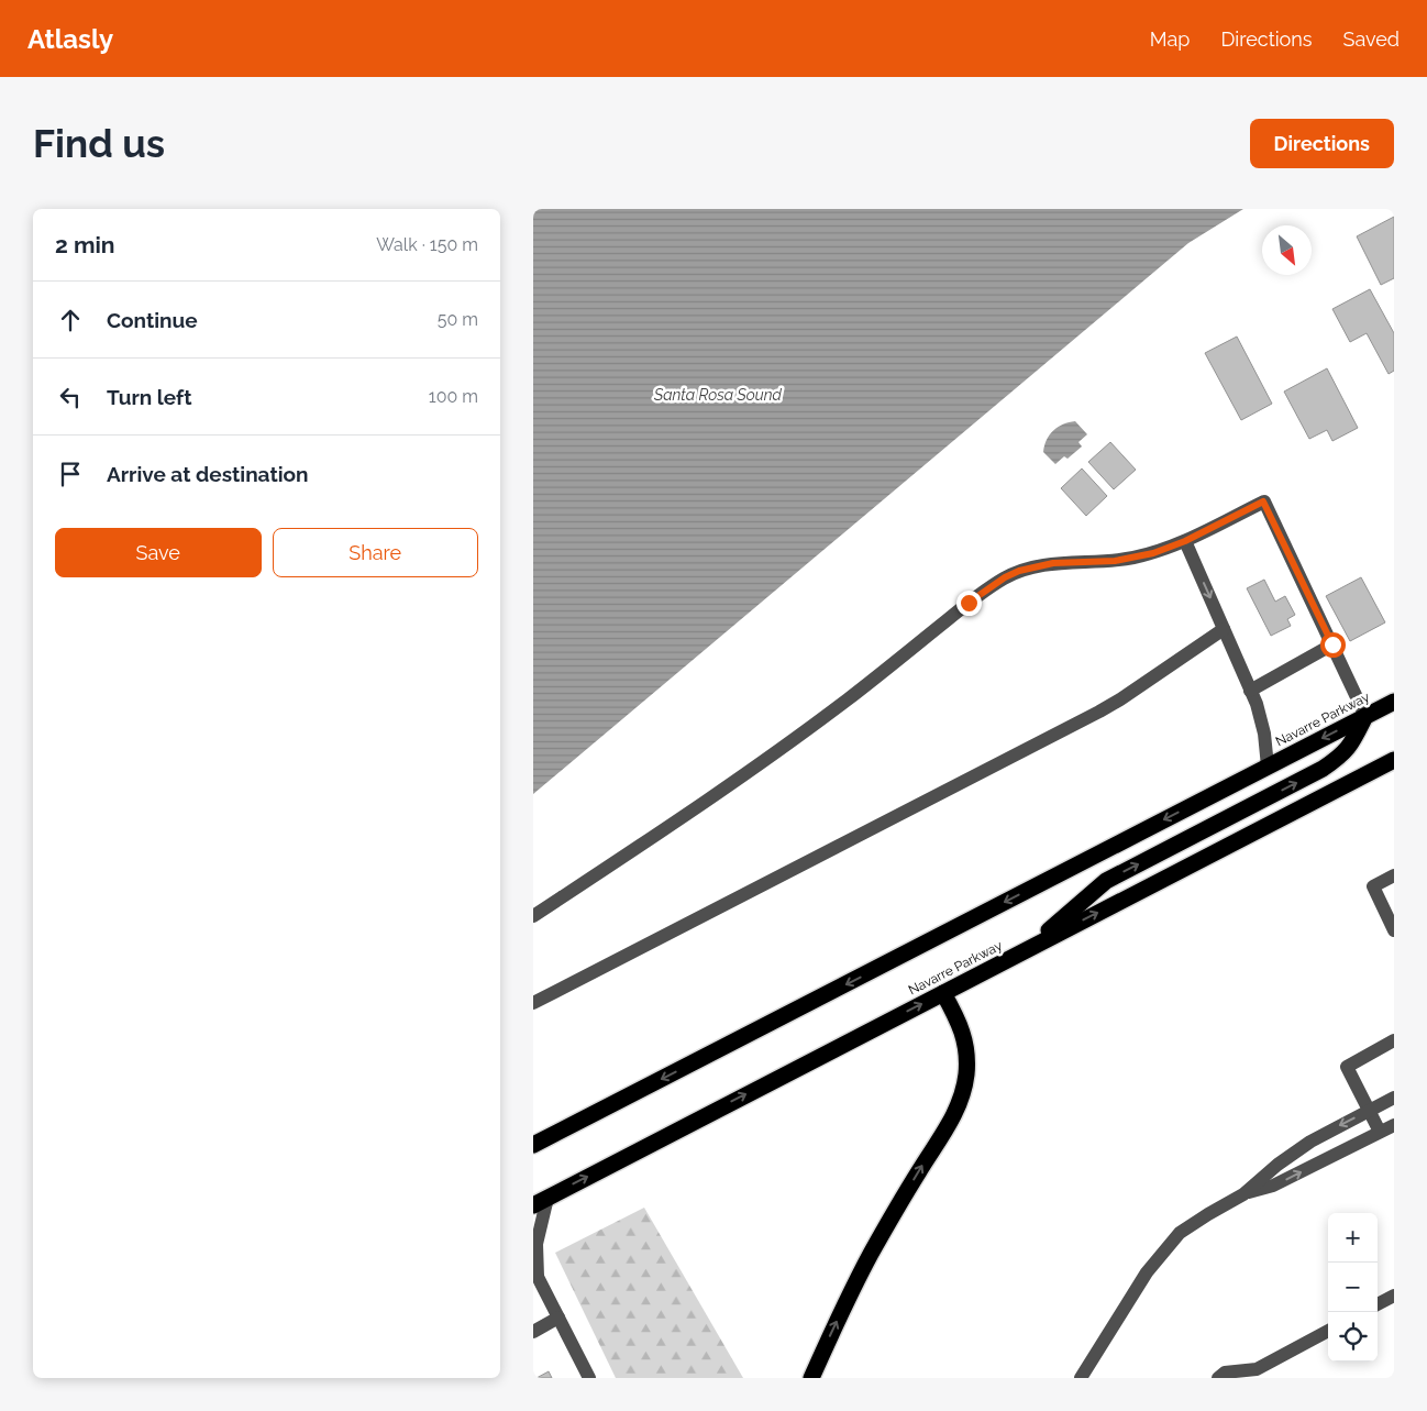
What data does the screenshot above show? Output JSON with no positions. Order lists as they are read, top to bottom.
{
  "streets": {
    "highway": ["Navarre Parkway"]
  },
  "water": ["Santa Rosa Sound"],
  "north": "bottom right",
  "page": {
    "header": "Atlasly",
    "nav": ["Map", "Directions", "Saved"],
    "buttons": [
      "Directions",
      ["Save", "Share"]
    ],
    "title": "Find us",
    "heading": ["2 min", "Walk · 150 m"],
    "list": [
      ["Continue", "50 m"],
      ["Turn left", "100 m"],
      "Arrive at destination"
    ],
    "map_buttons": ["+", "−"]
  }
}
